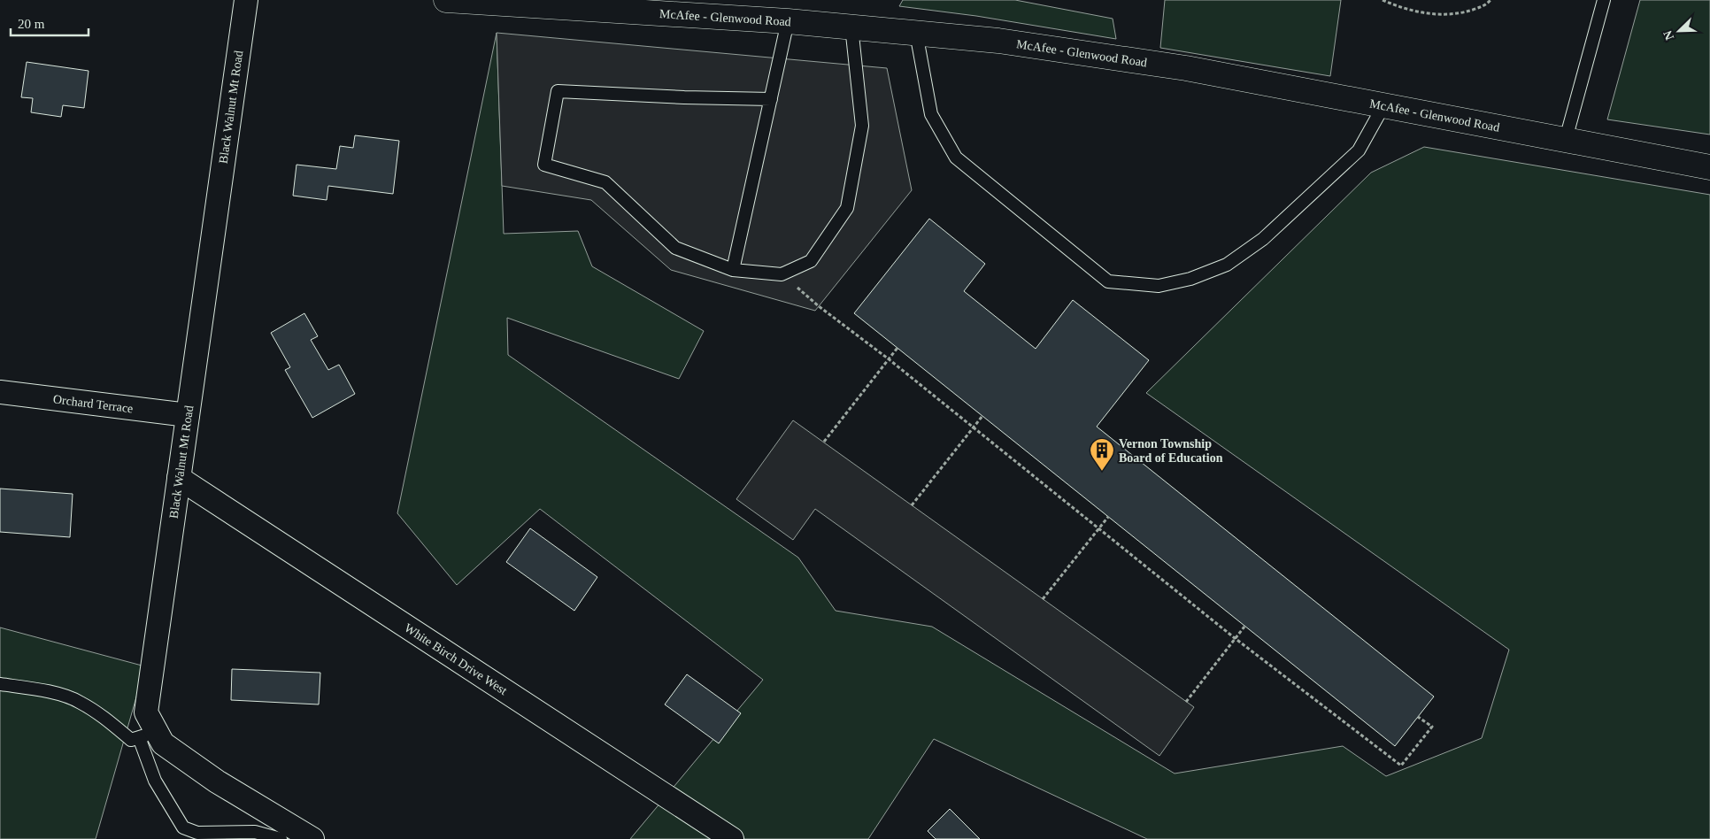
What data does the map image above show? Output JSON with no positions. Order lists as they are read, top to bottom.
{
  "streets": {
    "street": [
      "McAfee - Glenwood Road",
      "Black Walnut Mt Road",
      "Orchard Terrace",
      "White Birch Drive West"
    ]
  },
  "crossings": [
    ["Black Walnut Mt Road", "Orchard Terrace"],
    ["Black Walnut Mt Road", "White Birch Drive West"]
  ],
  "places": {
    "building": ["Vernon Township Board of Education"]
  },
  "scale_bar": "20 m",
  "north": "bottom left"
}
